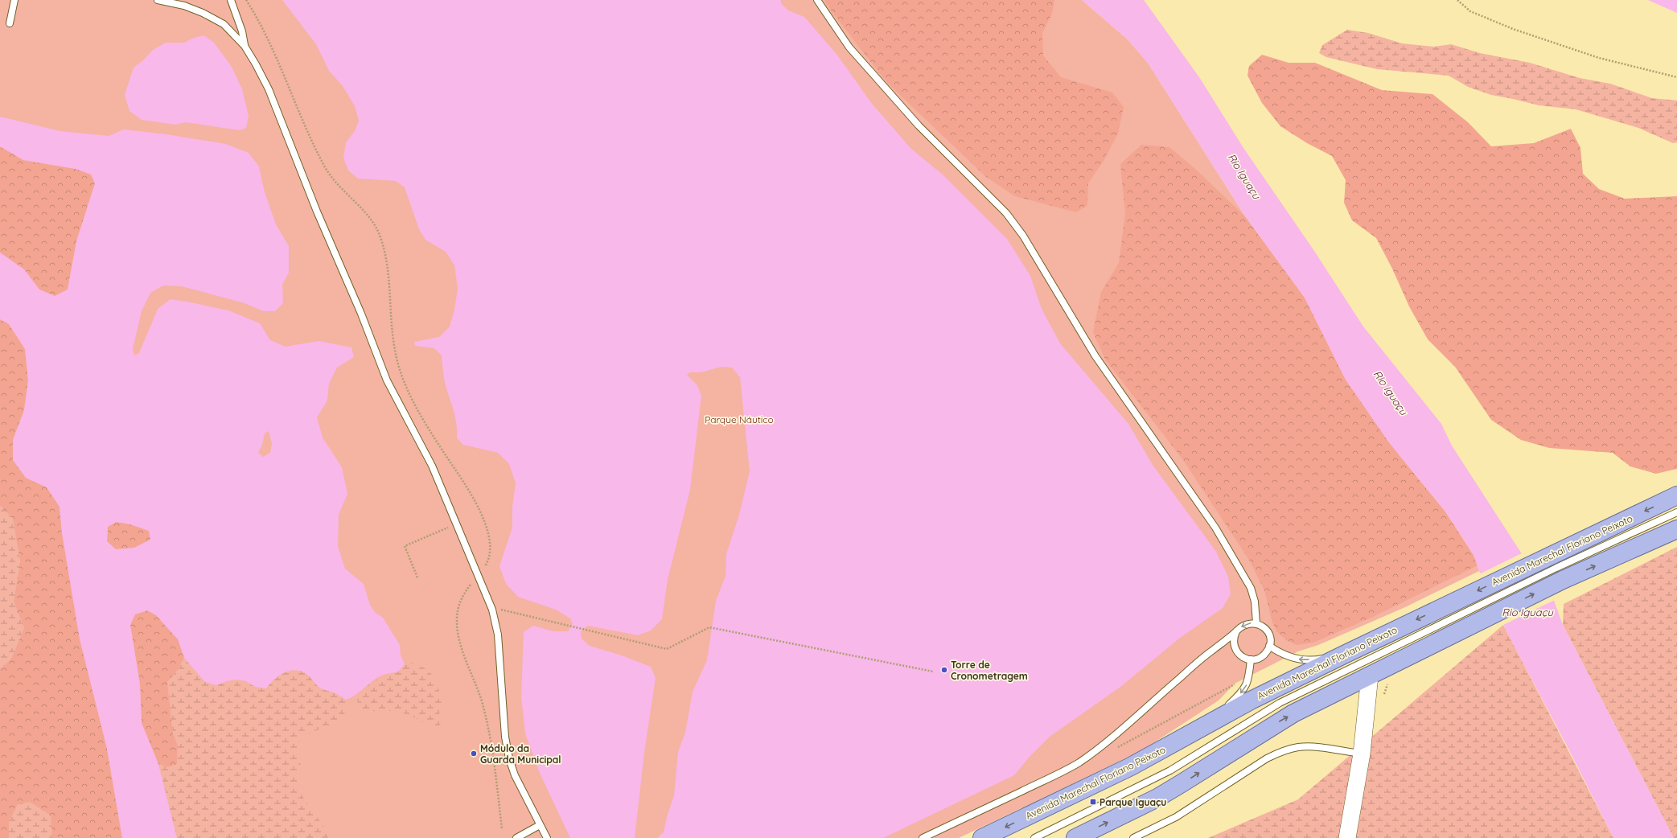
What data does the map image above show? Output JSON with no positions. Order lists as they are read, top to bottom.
{
  "streets": {
    "main road": ["Avenida Marechal Floriano Peixoto"]
  },
  "water": ["Rio Iguaçu"],
  "parks": ["Parque Náutico"],
  "places": {
    "other": ["Torre de Cronometragem", "Módulo da Guarda Municipal"],
    "transit": ["Parque Iguaçu"]
  }
}
